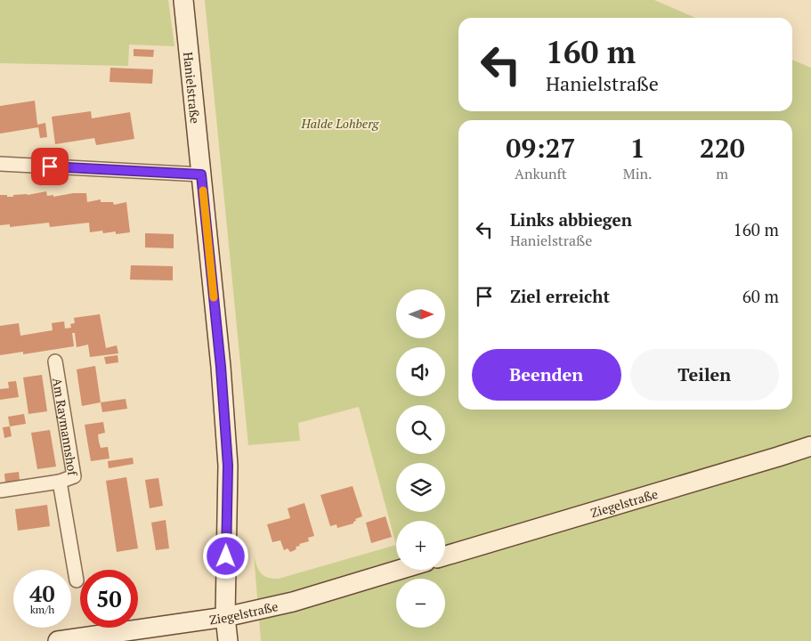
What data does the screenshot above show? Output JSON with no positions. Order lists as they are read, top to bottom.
{
  "streets": {
    "main road": ["Hanielstraße", "Ziegelstraße"],
    "street": ["Am Raymannshof"]
  },
  "crossings": [
    ["Hanielstraße", "Ziegelstraße"]
  ],
  "parks": ["Halde Lohberg"],
  "north": "right",
  "page": {
    "turn": ["160 m", "Hanielstraße"],
    "eta": [
      "09:27",
      "Ankunft",
      "1",
      "Min.",
      "220",
      "m"
    ],
    "list": [
      {
        "name": "Links abbiegen",
        "note": "Hanielstraße",
        "value": "160 m"
      },
      {
        "name": "Ziel erreicht",
        "value": "60 m"
      }
    ],
    "map_buttons": ["+", "−"],
    "buttons": ["Beenden", "Teilen"],
    "speed": "40 km/h",
    "limit": "50"
  }
}
